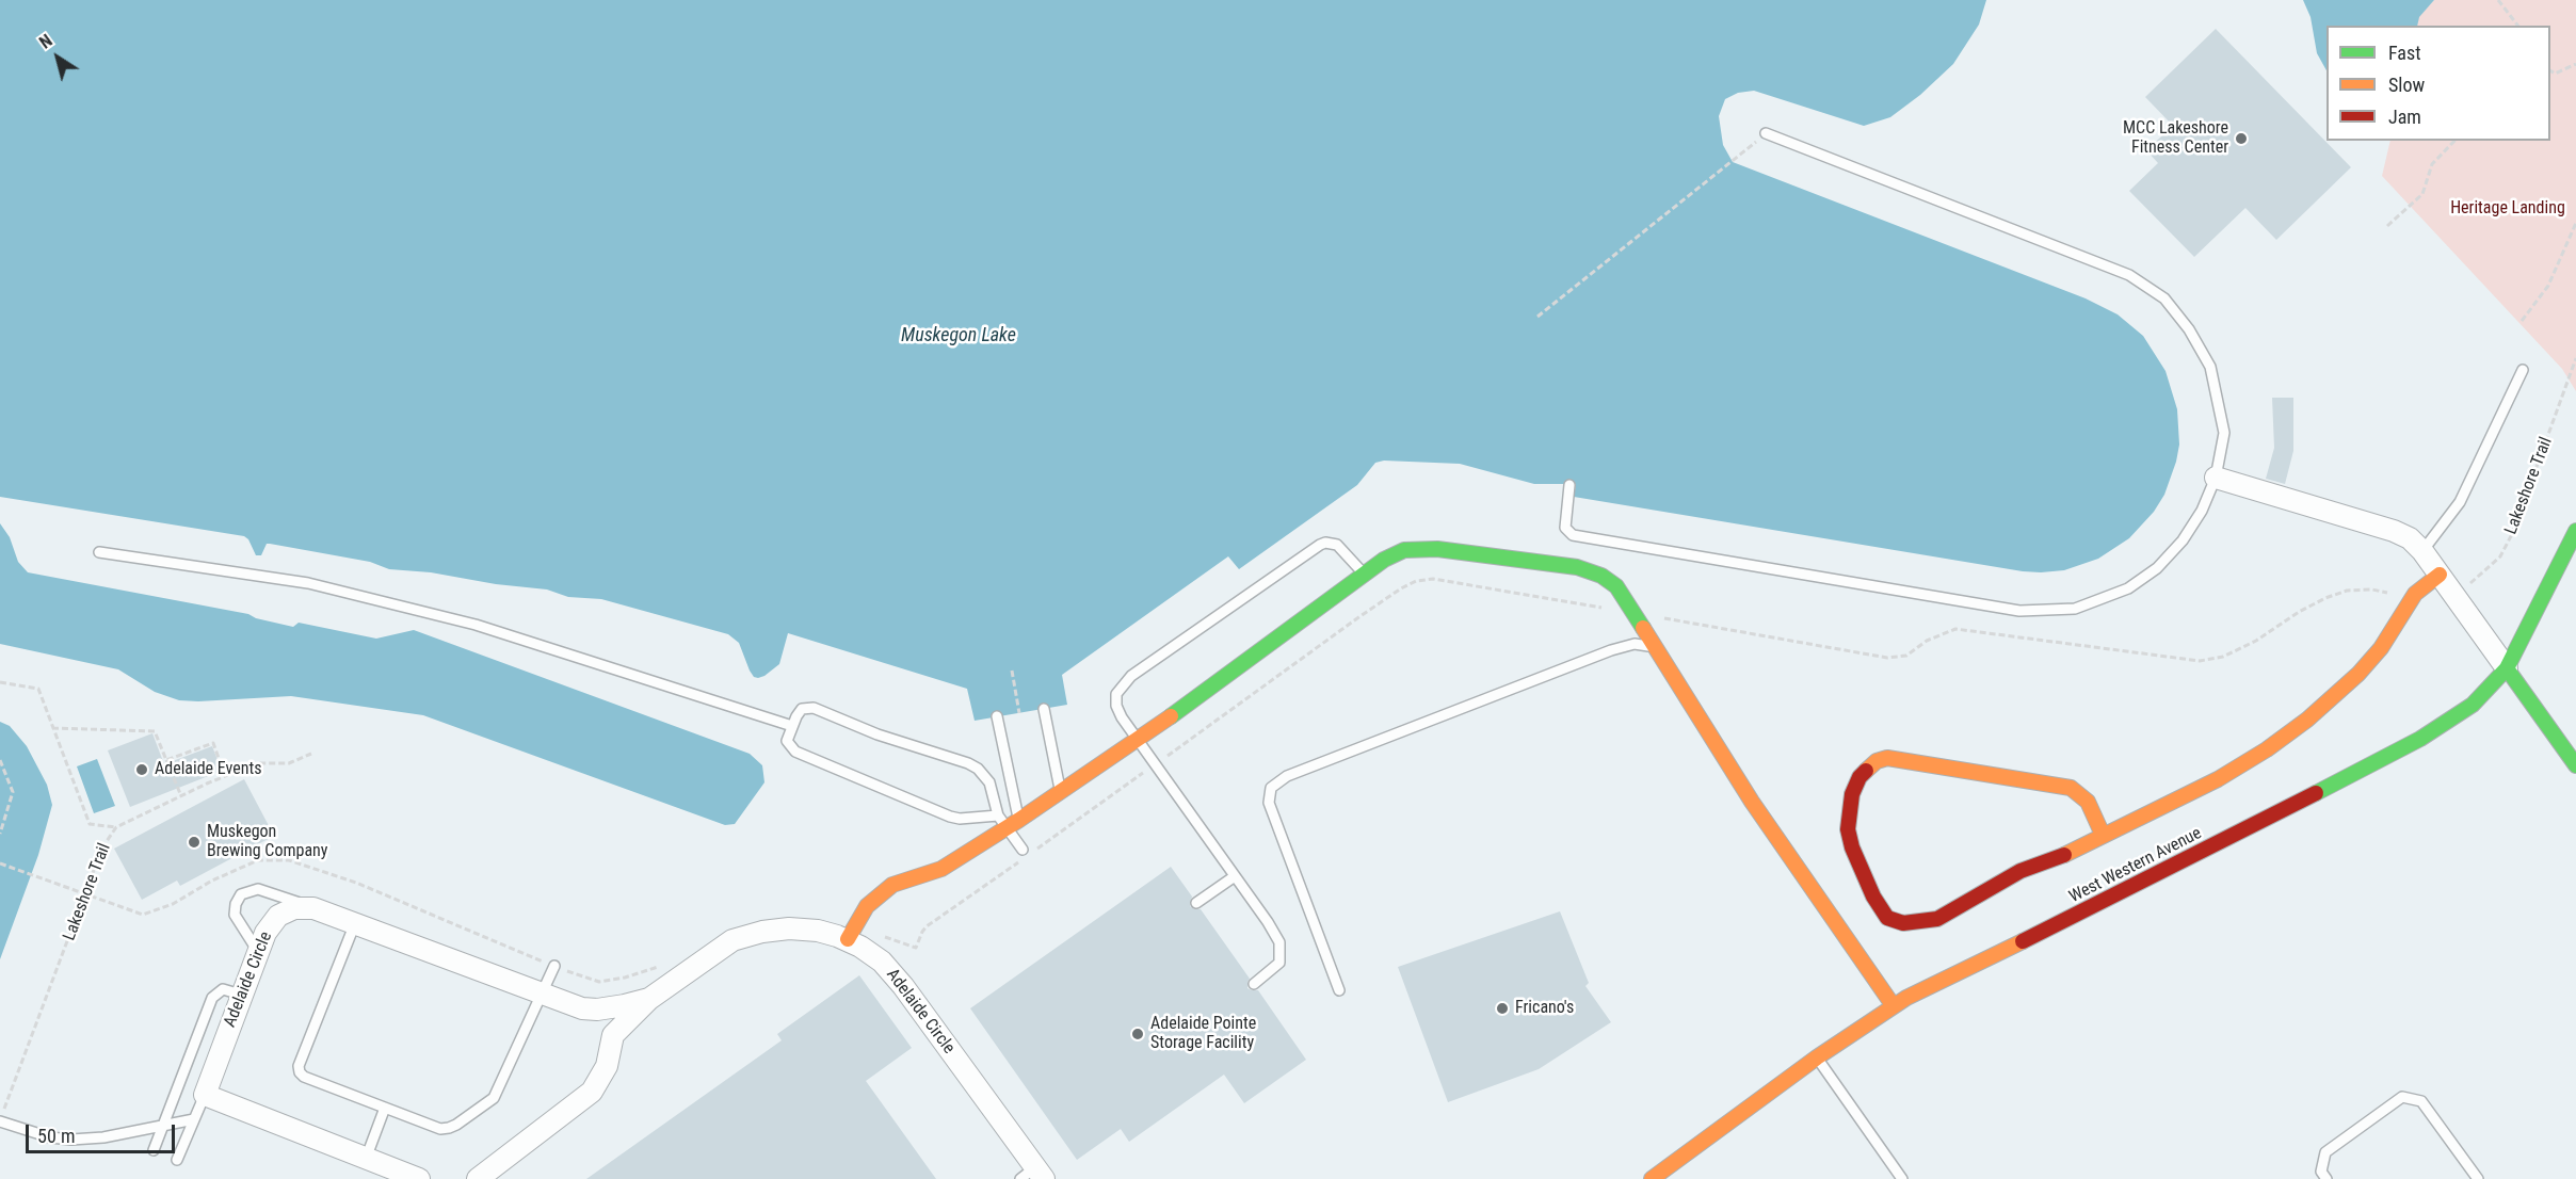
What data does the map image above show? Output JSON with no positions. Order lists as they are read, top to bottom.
{
  "streets": {
    "street": ["West Western Avenue", "Adelaide Circle"],
    "path": ["Lakeshore Trail"]
  },
  "water": ["Muskegon Lake"],
  "parks": ["Heritage Landing"],
  "places": [
    "MCC Lakeshore Fitness Center",
    "Adelaide Events",
    "Muskegon Brewing Company",
    "Fricano's",
    "Adelaide Pointe Storage Facility"
  ],
  "legend": ["Fast", "Slow", "Jam"],
  "scale_bar": "50 m",
  "north": "top left"
}
